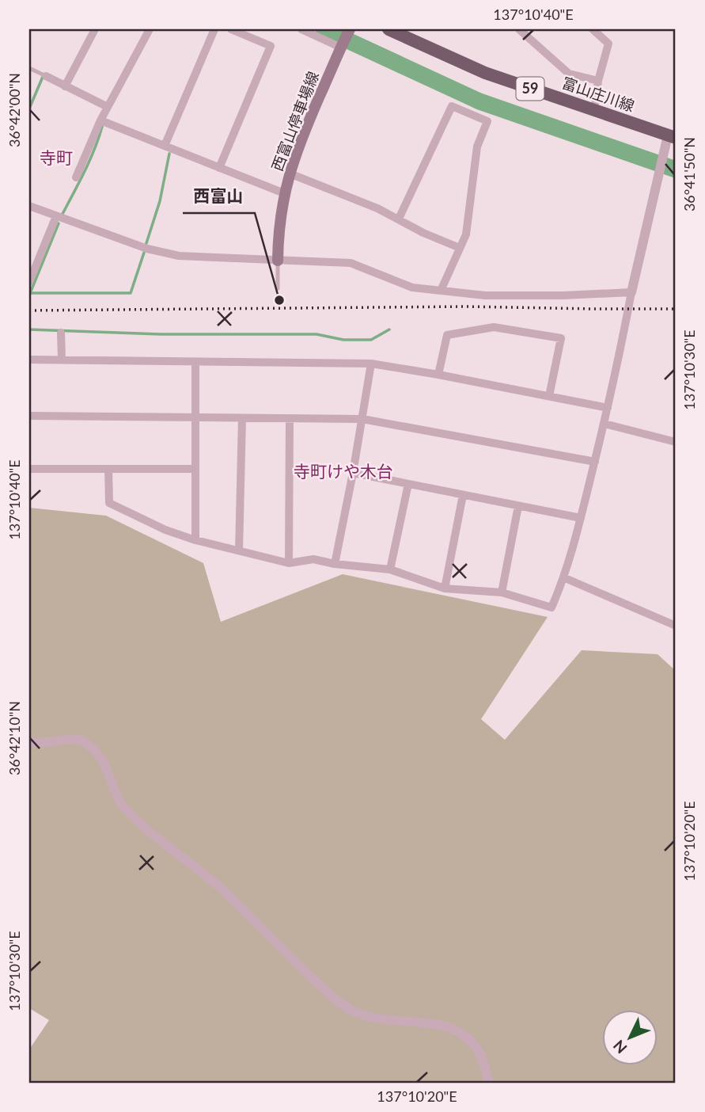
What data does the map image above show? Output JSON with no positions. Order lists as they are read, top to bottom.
{
  "streets": {
    "main road": ["59", "富山庄川線", "西富山停車場線"]
  },
  "districts": ["寺町", "寺町けや木台"],
  "places": ["西富山"],
  "north": "bottom left",
  "coordinates": [
    "137°10'40\"E",
    "36°42'00\"N",
    "36°41'50\"N",
    "137°10'30\"E",
    "36°42'10\"N",
    "137°10'20\"E"
  ]
}
